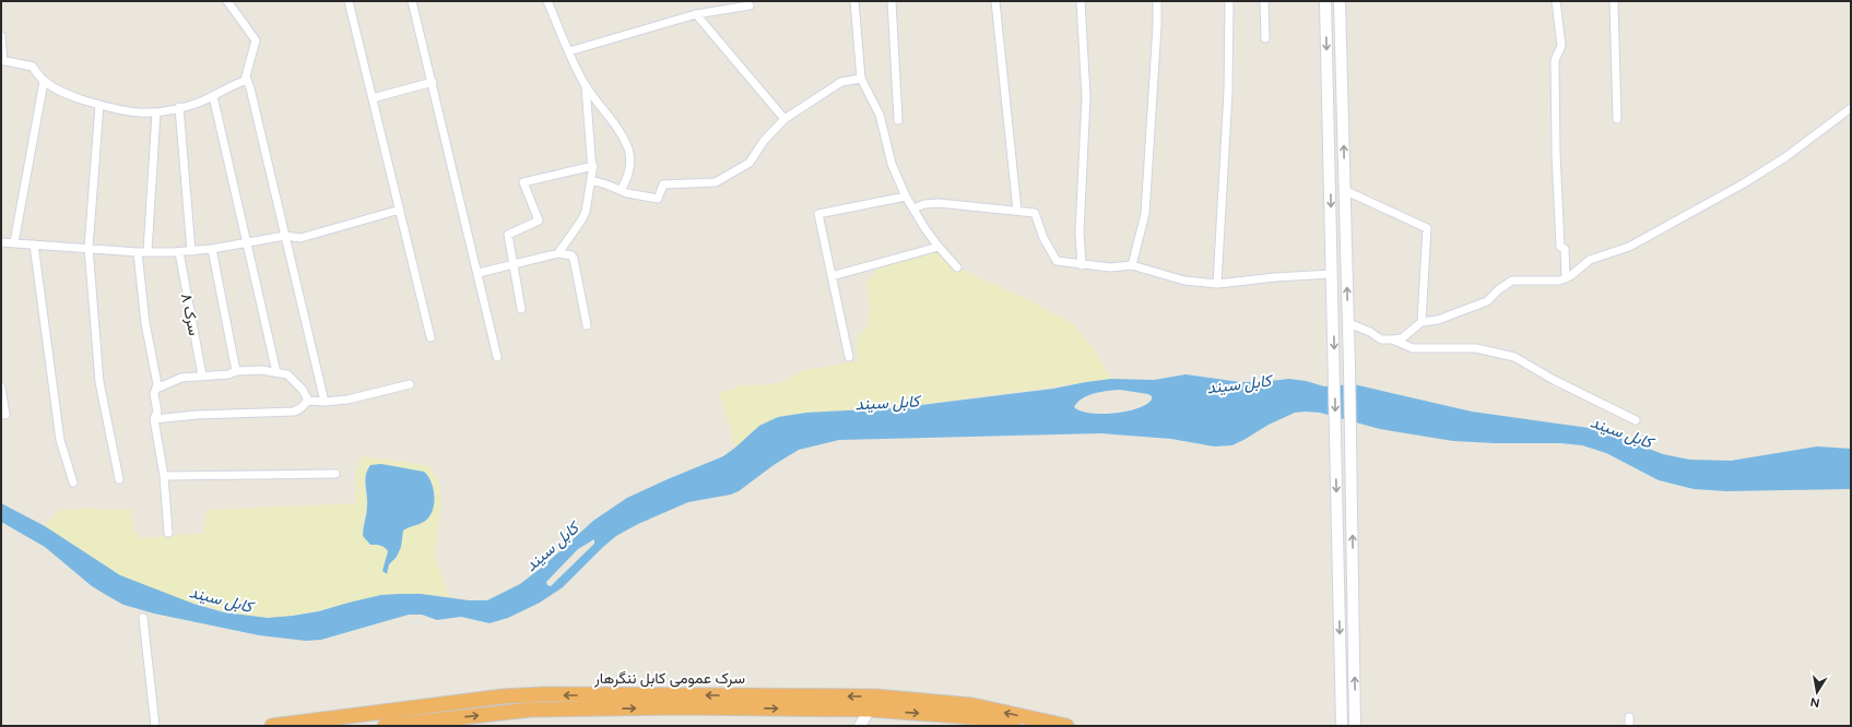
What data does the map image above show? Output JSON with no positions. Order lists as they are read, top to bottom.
{
  "streets": {
    "highway": ["سرک عمومی کابل ننگرهار"],
    "street": ["سرک ۸"]
  },
  "water": ["کابل سيند"],
  "north": "bottom"
}
